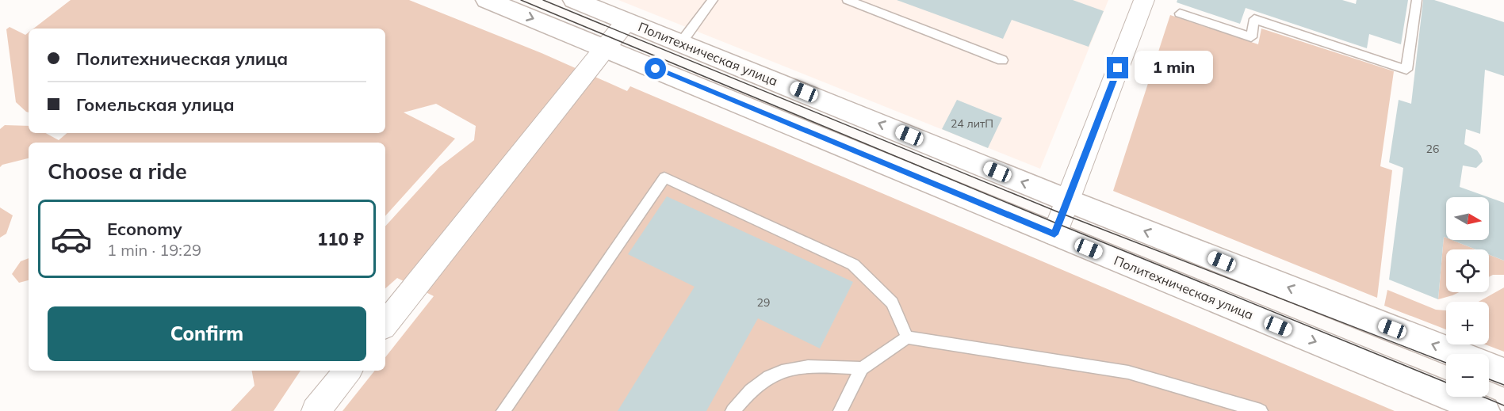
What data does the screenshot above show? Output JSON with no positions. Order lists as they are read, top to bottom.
{
  "streets": {
    "main road": ["Политехническая улица"]
  },
  "house_numbers": ["24 литП", "26", "29"],
  "north": "right",
  "page": {
    "banner": ["Политехническая улица", "Гомельская улица"],
    "bubble": "1 min",
    "heading": "Choose a ride",
    "map_buttons": ["+", "−"],
    "list": [
      {
        "name": "Economy",
        "note": "1 min · 19:29",
        "value": "110 ₽"
      }
    ],
    "buttons": "Confirm"
  }
}
